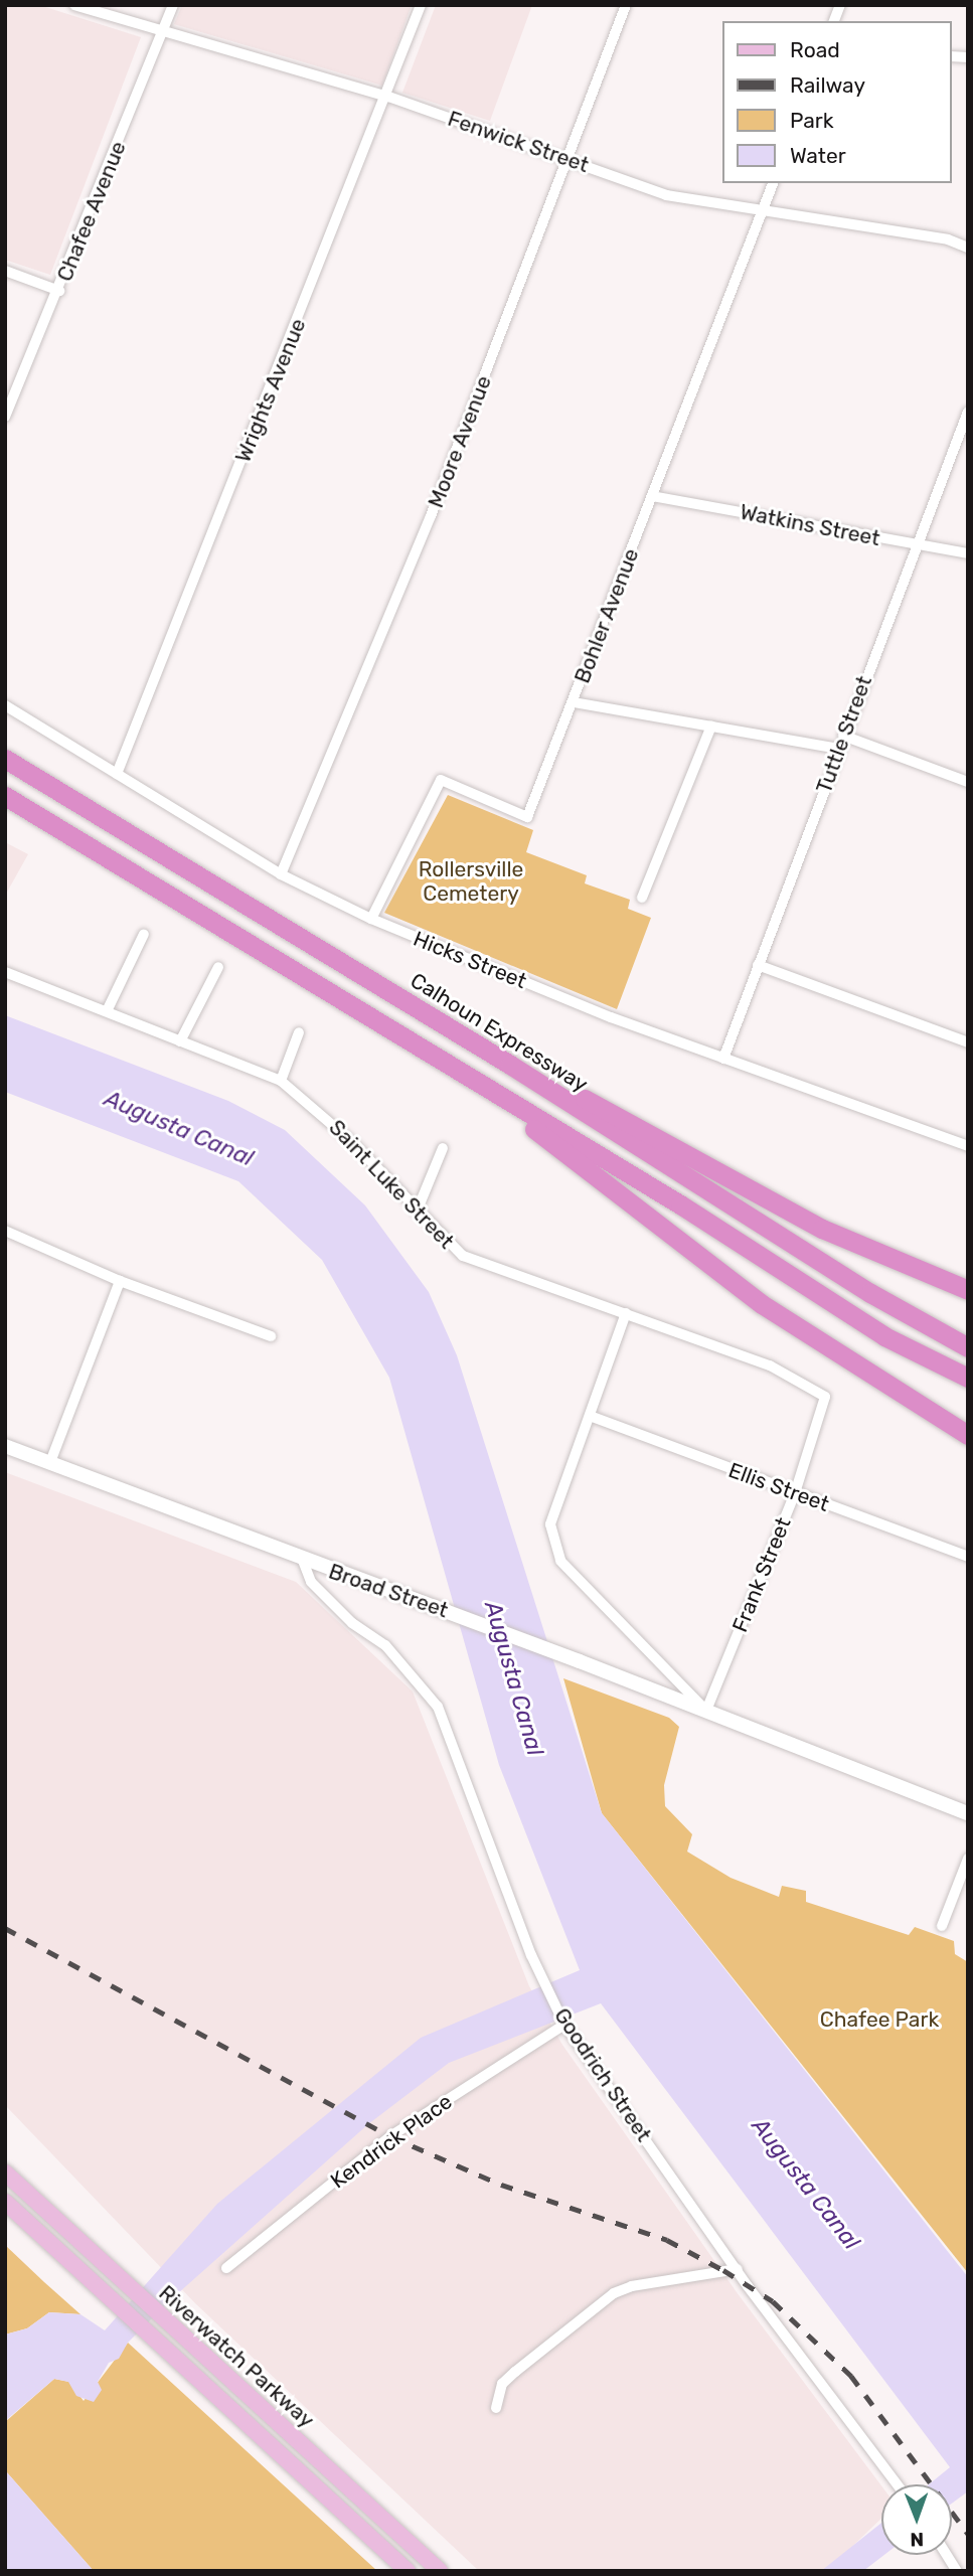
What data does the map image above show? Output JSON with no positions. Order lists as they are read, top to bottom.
{
  "streets": {
    "highway": ["Calhoun Expressway"],
    "main road": ["Broad Street", "Riverwatch Parkway"],
    "street": [
      "Fenwick Street",
      "Chafee Avenue",
      "Wrights Avenue",
      "Moore Avenue",
      "Watkins Street",
      "Bohler Avenue",
      "Tuttle Street",
      "Hicks Street",
      "Saint Luke Street",
      "Ellis Street",
      "Frank Street",
      "Goodrich Street",
      "Kendrick Place"
    ]
  },
  "crossings": [
    ["Fenwick Street", "Chafee Avenue"],
    ["Fenwick Street", "Wrights Avenue"],
    ["Fenwick Street", "Moore Avenue"],
    ["Fenwick Street", "Bohler Avenue"],
    ["Wrights Avenue", "Hicks Street"],
    ["Moore Avenue", "Hicks Street"],
    ["Watkins Street", "Bohler Avenue"],
    ["Watkins Street", "Tuttle Street"],
    ["Bohler Avenue", "Hicks Street"],
    ["Tuttle Street", "Hicks Street"],
    ["Saint Luke Street", "Frank Street"],
    ["Ellis Street", "Frank Street"],
    ["Frank Street", "Broad Street"],
    ["Broad Street", "Goodrich Street"],
    ["Goodrich Street", "Kendrick Place"]
  ],
  "water": ["Augusta Canal"],
  "parks": ["Rollersville Cemetery", "Chafee Park"],
  "legend": [
    "Road",
    "Railway",
    "Park",
    "Water"
  ],
  "north": "bottom"
}
